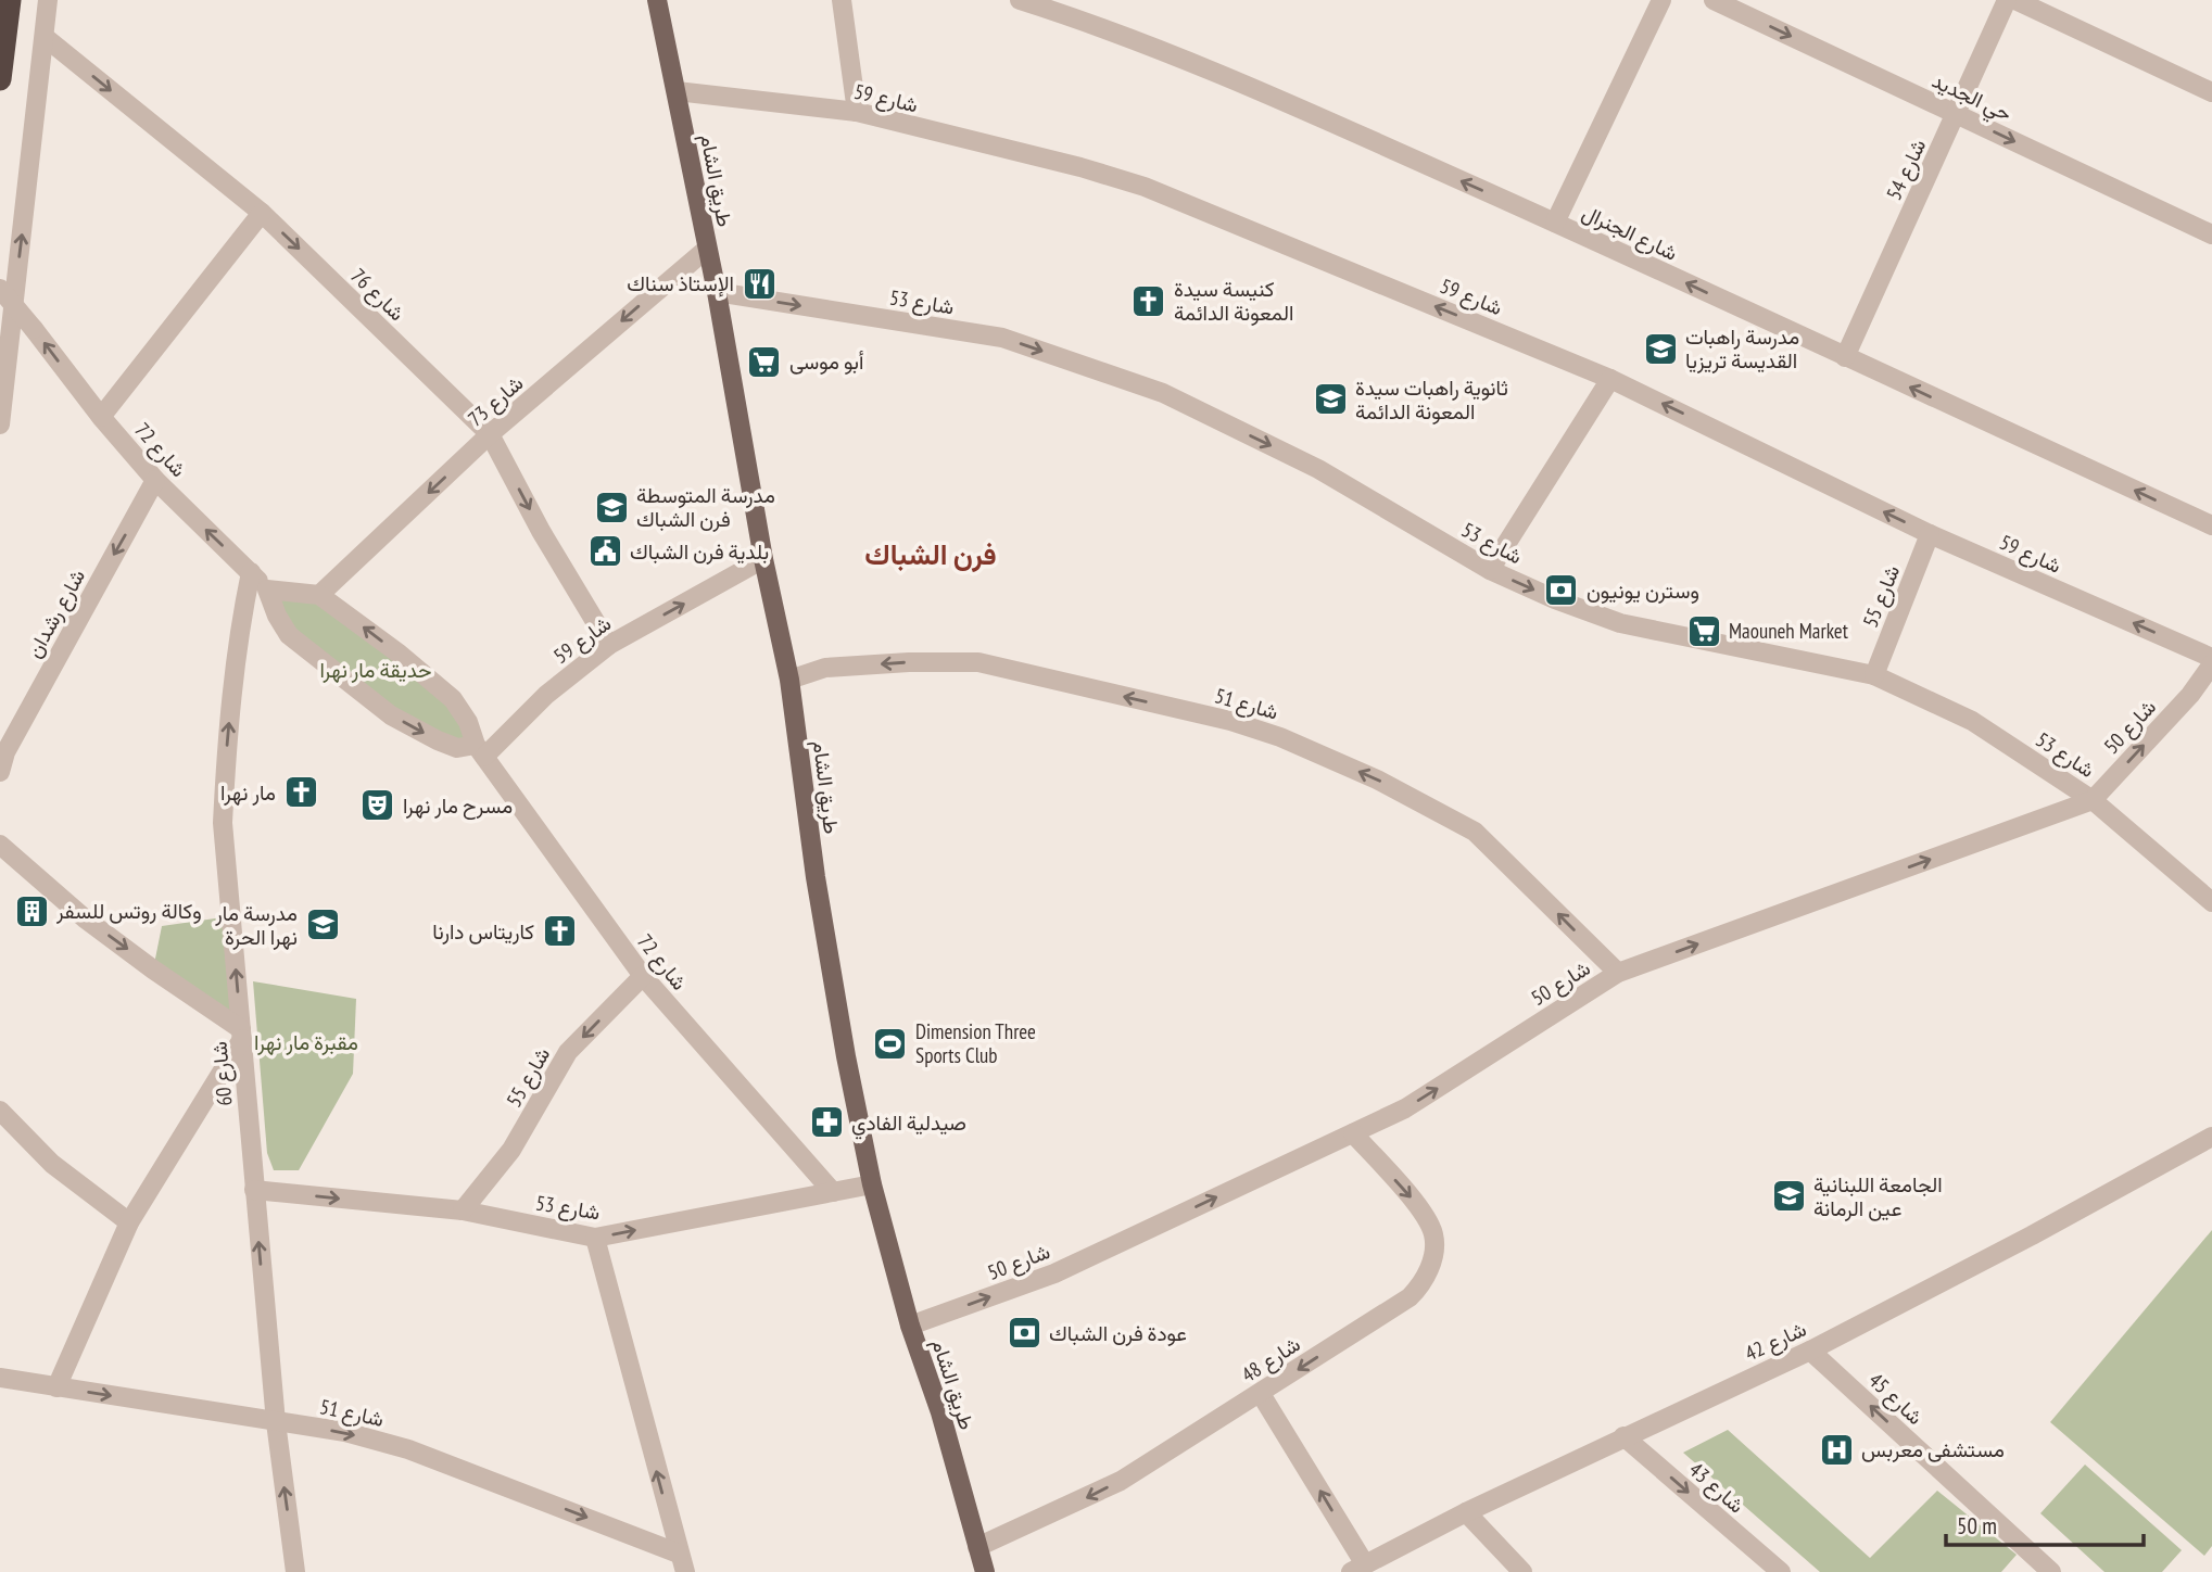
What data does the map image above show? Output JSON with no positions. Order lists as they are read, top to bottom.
{
  "streets": {
    "main road": ["طريق الشام"],
    "street": [
      "حي الجديد",
      "شارع 59",
      "شارع 54",
      "شارع الجنرال",
      "شارع 76",
      "شارع 53",
      "شارع 73",
      "شارع 72",
      "شارع 55",
      "شارع رشدان",
      "شارع 51",
      "شارع 50",
      "شارع 60",
      "شارع 42",
      "شارع 48",
      "شارع 45",
      "شارع 43"
    ]
  },
  "crossings": [
    ["حي الجديد", "شارع 54"],
    ["شارع 59", "طريق الشام"],
    ["شارع 59", "شارع 76"],
    ["شارع 59", "شارع 72"],
    ["شارع 59", "شارع 55"],
    ["شارع 54", "شارع الجنرال"],
    ["طريق الشام", "شارع 53"],
    ["طريق الشام", "شارع 73"],
    ["طريق الشام", "شارع 51"],
    ["طريق الشام", "شارع 50"],
    ["طريق الشام", "شارع 48"],
    ["شارع 76", "شارع 73"],
    ["شارع 53", "شارع 72"],
    ["شارع 53", "شارع 55"],
    ["شارع 53", "شارع 50"],
    ["شارع 53", "شارع 60"],
    ["شارع 73", "شارع 72"],
    ["شارع 72", "شارع 55"],
    ["شارع 72", "شارع رشدان"],
    ["شارع 72", "شارع 60"],
    ["شارع 51", "شارع 50"],
    ["شارع 51", "شارع 60"],
    ["شارع 50", "شارع 48"],
    ["شارع 42", "شارع 45"],
    ["شارع 42", "شارع 43"]
  ],
  "one_way": [
    "شارع 59",
    "شارع الجنرال",
    "شارع 76",
    "شارع 53",
    "شارع 73",
    "شارع 55",
    "شارع رشدان",
    "شارع 50",
    "شارع 60",
    "شارع 45",
    "شارع 43"
  ],
  "districts": ["فرن الشباك"],
  "parks": ["حديقة مار نهرا", "مقبرة مار نهرا"],
  "places": {
    "restaurant": ["الإستاذ سناك"],
    "church": ["كنيسة سيدة المعونة الدائمة", "مار نهرا", "كاريتاس دارنا"],
    "school or university": [
      "مدرسة راهبات القديسة تريزيا",
      "ثانوية راهبات سيدة المعونة الدائمة",
      "مدرسة المتوسطة فرن الشباك",
      "مدرسة مار نهرا الحرة",
      "الجامعة اللبنانية عين الرمانة"
    ],
    "supermarket": ["أبو موسى", "Maouneh Market"],
    "public building": ["بلدية فرن الشباك"],
    "bank": ["وسترن يونيون", "عودة فرن الشباك"],
    "theatre": ["مسرح مار نهرا"],
    "building": ["وكالة روتس للسفر"],
    "sports": ["Dimension Three Sports Club"],
    "pharmacy": ["صيدلية الفادي"],
    "hospital": ["مستشفى معربس"]
  },
  "scale_bar": "50 m"
}
